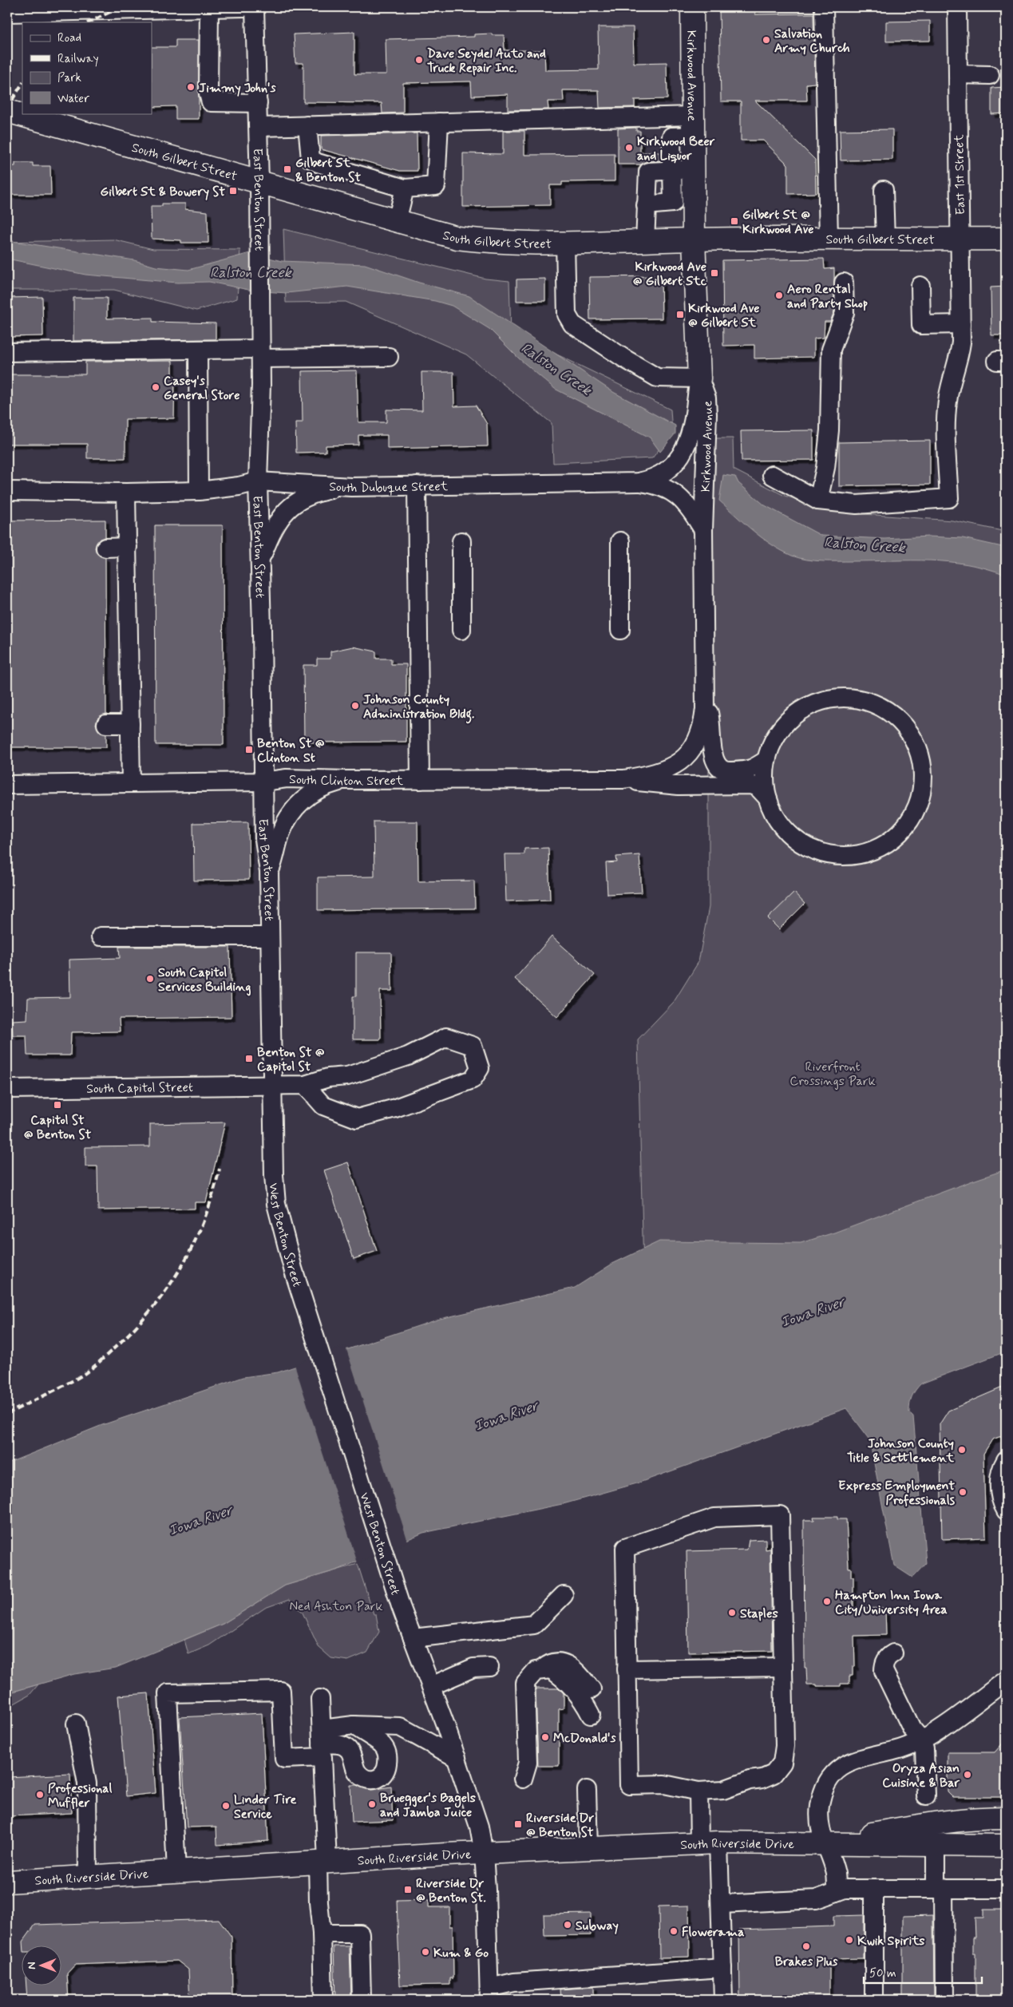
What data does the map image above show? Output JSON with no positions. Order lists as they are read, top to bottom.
{
  "streets": {
    "main road": ["Kirkwood Avenue", "South Gilbert Street", "South Riverside Drive"],
    "street": [
      "East 1st Street",
      "East Benton Street",
      "South Dubuque Street",
      "South Clinton Street",
      "South Capitol Street",
      "West Benton Street"
    ]
  },
  "crossings": [
    ["Kirkwood Avenue", "South Gilbert Street"],
    ["Kirkwood Avenue", "South Dubuque Street"],
    ["Kirkwood Avenue", "South Clinton Street"],
    ["South Gilbert Street", "East 1st Street"],
    ["South Gilbert Street", "East Benton Street"],
    ["East Benton Street", "South Dubuque Street"],
    ["East Benton Street", "South Clinton Street"],
    ["East Benton Street", "South Capitol Street"],
    ["East Benton Street", "West Benton Street"],
    ["South Capitol Street", "West Benton Street"],
    ["West Benton Street", "South Riverside Drive"]
  ],
  "water": ["Ralston Creek", "Iowa River"],
  "parks": ["Riverfront Crossings Park", "Ned Ashton Park"],
  "places": {
    "other": [
      "Salvation Army Church",
      "Dave Seydel Auto and Truck Repair Inc.",
      "Jimmy John's",
      "Kirkwood Beer and Liquor",
      "Aero Rental and Party Shop",
      "Casey's General Store",
      "Johnson County Administration Bldg.",
      "South Capitol Services Building",
      "Johnson County Title & Settlement",
      "Express Employment Professionals",
      "Hampton Inn Iowa City/University Area",
      "Staples",
      "McDonald's",
      "Oryza Asian Cuisine & Bar",
      "Professional Muffler",
      "Bruegger's Bagels and Jamba Juice",
      "Linder Tire Service",
      "Subway",
      "Flowerama",
      "Kwik Spirits",
      "Brakes Plus",
      "Kum & Go"
    ],
    "transit": [
      "Gilbert St & Benton St",
      "Gilbert St & Bowery St",
      "Gilbert St @ Kirkwood Ave",
      "Kirkwood Ave @ Gilbert Stc",
      "Kirkwood Ave @ Gilbert St",
      "Benton St @ Clinton St",
      "Benton St @ Capitol St",
      "Capitol St @ Benton St",
      "Riverside Dr @ Benton St",
      "Riverside Dr @ Benton St."
    ]
  },
  "legend": [
    "Road",
    "Railway",
    "Park",
    "Water"
  ],
  "scale_bar": "50 m",
  "north": "left"
}
